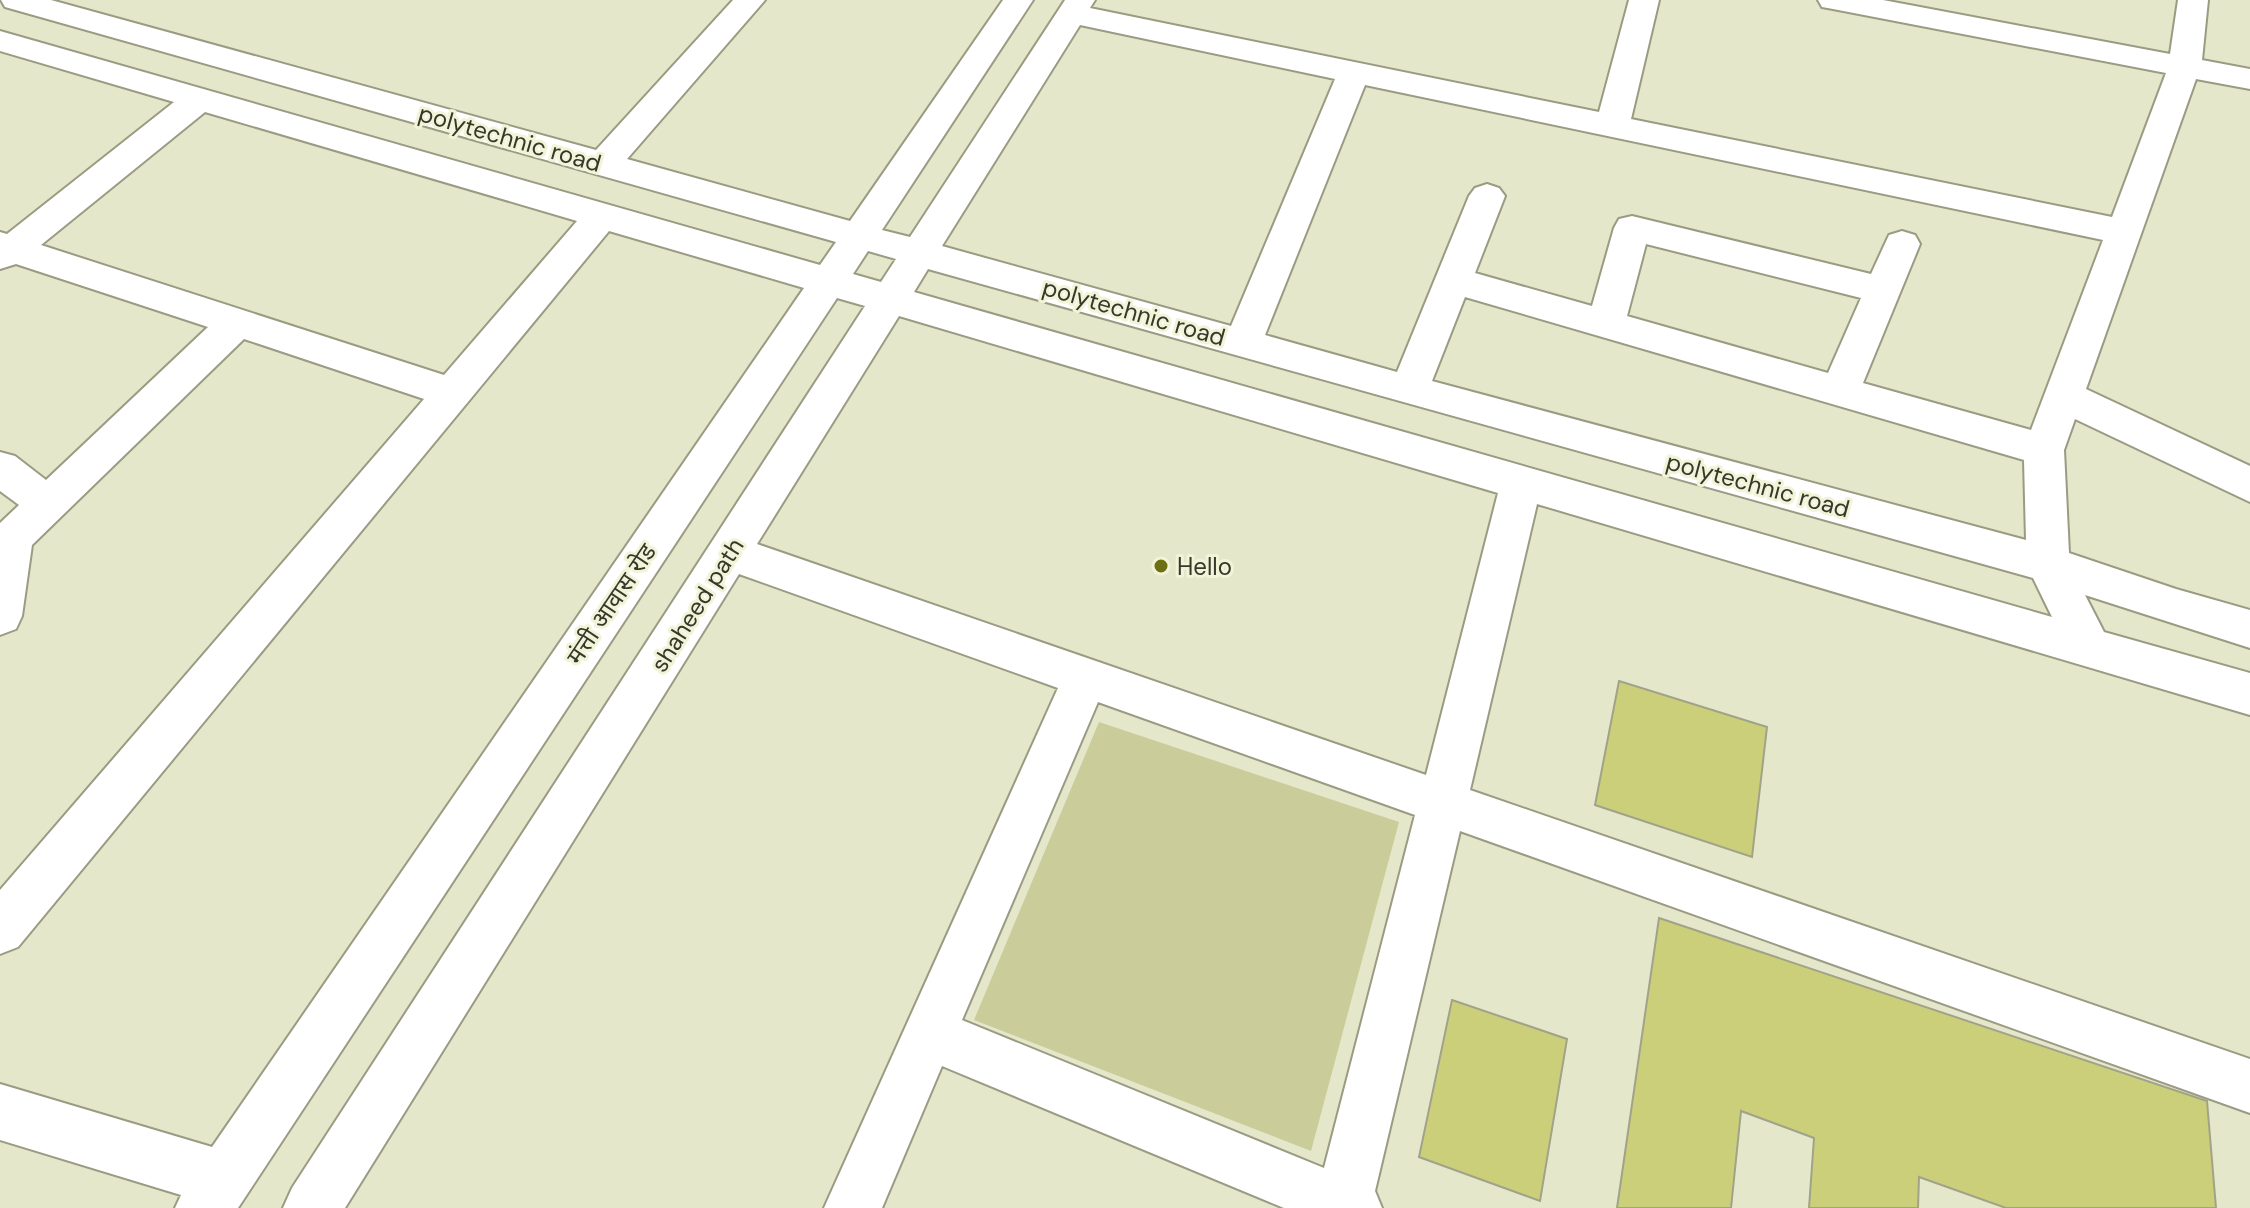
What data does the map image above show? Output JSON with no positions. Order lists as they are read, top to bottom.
{
  "streets": {
    "street": ["polytechnic road", "मंत्ती आवास रोड", "shaheed path"]
  },
  "crossings": [
    ["polytechnic road", "मंत्ती आवास रोड"],
    ["polytechnic road", "shaheed path"]
  ],
  "places": ["Hello"]
}
